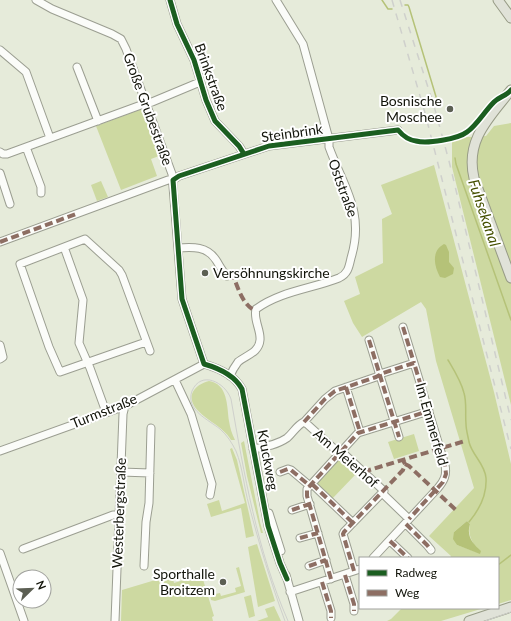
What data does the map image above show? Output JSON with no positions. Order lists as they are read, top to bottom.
{
  "streets": {
    "street": [
      "Brinkstraße",
      "Große Grubestraße",
      "Steinbrink",
      "Oststraße",
      "Turmstraße",
      "Im Emmerfeld",
      "Am Meierhof",
      "Kruckweg",
      "Westerbergstraße"
    ]
  },
  "crossings": [
    ["Brinkstraße", "Steinbrink"],
    ["Große Grubestraße", "Steinbrink"],
    ["Große Grubestraße", "Turmstraße"],
    ["Große Grubestraße", "Kruckweg"],
    ["Steinbrink", "Oststraße"],
    ["Oststraße", "Kruckweg"],
    ["Turmstraße", "Kruckweg"],
    ["Turmstraße", "Westerbergstraße"],
    ["Im Emmerfeld", "Am Meierhof"],
    ["Am Meierhof", "Kruckweg"]
  ],
  "water": ["Fuhsekanal"],
  "places": ["Bosnische Moschee", "Versöhnungskirche", "Sporthalle Broitzem"],
  "legend": ["Radweg", "Weg"],
  "north": "top right"
}
